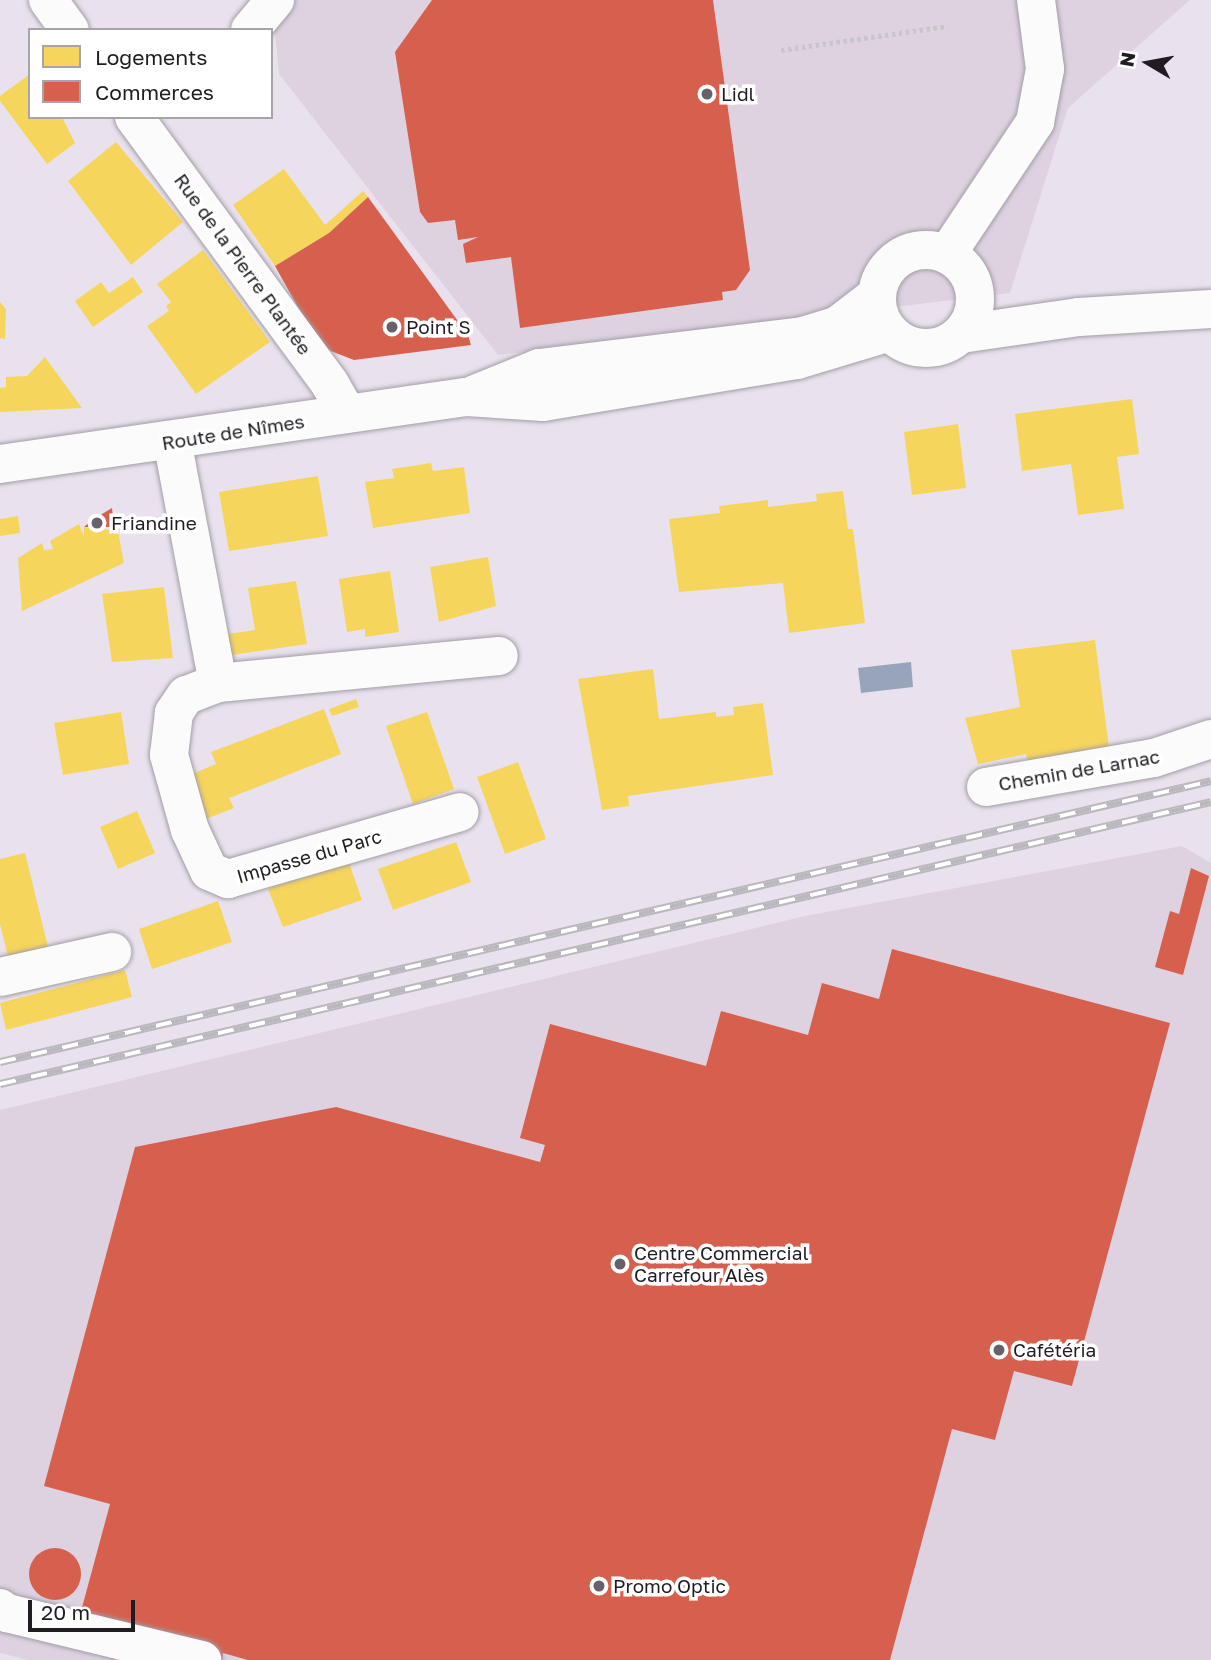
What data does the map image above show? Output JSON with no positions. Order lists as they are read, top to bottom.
{
  "streets": {
    "main road": [
      "Rue de la Pierre Plantée",
      "Route de Nîmes",
      "Chemin de Larnac",
      "Impasse du Parc"
    ]
  },
  "crossings": [
    ["Rue de la Pierre Plantée", "Route de Nîmes"]
  ],
  "places": [
    "Lidl",
    "Point S",
    "Friandine",
    "Centre Commercial Carrefour Alès",
    "Cafétéria",
    "Promo Optic"
  ],
  "legend": ["Logements", "Commerces"],
  "scale_bar": "20 m",
  "north": "left"
}
